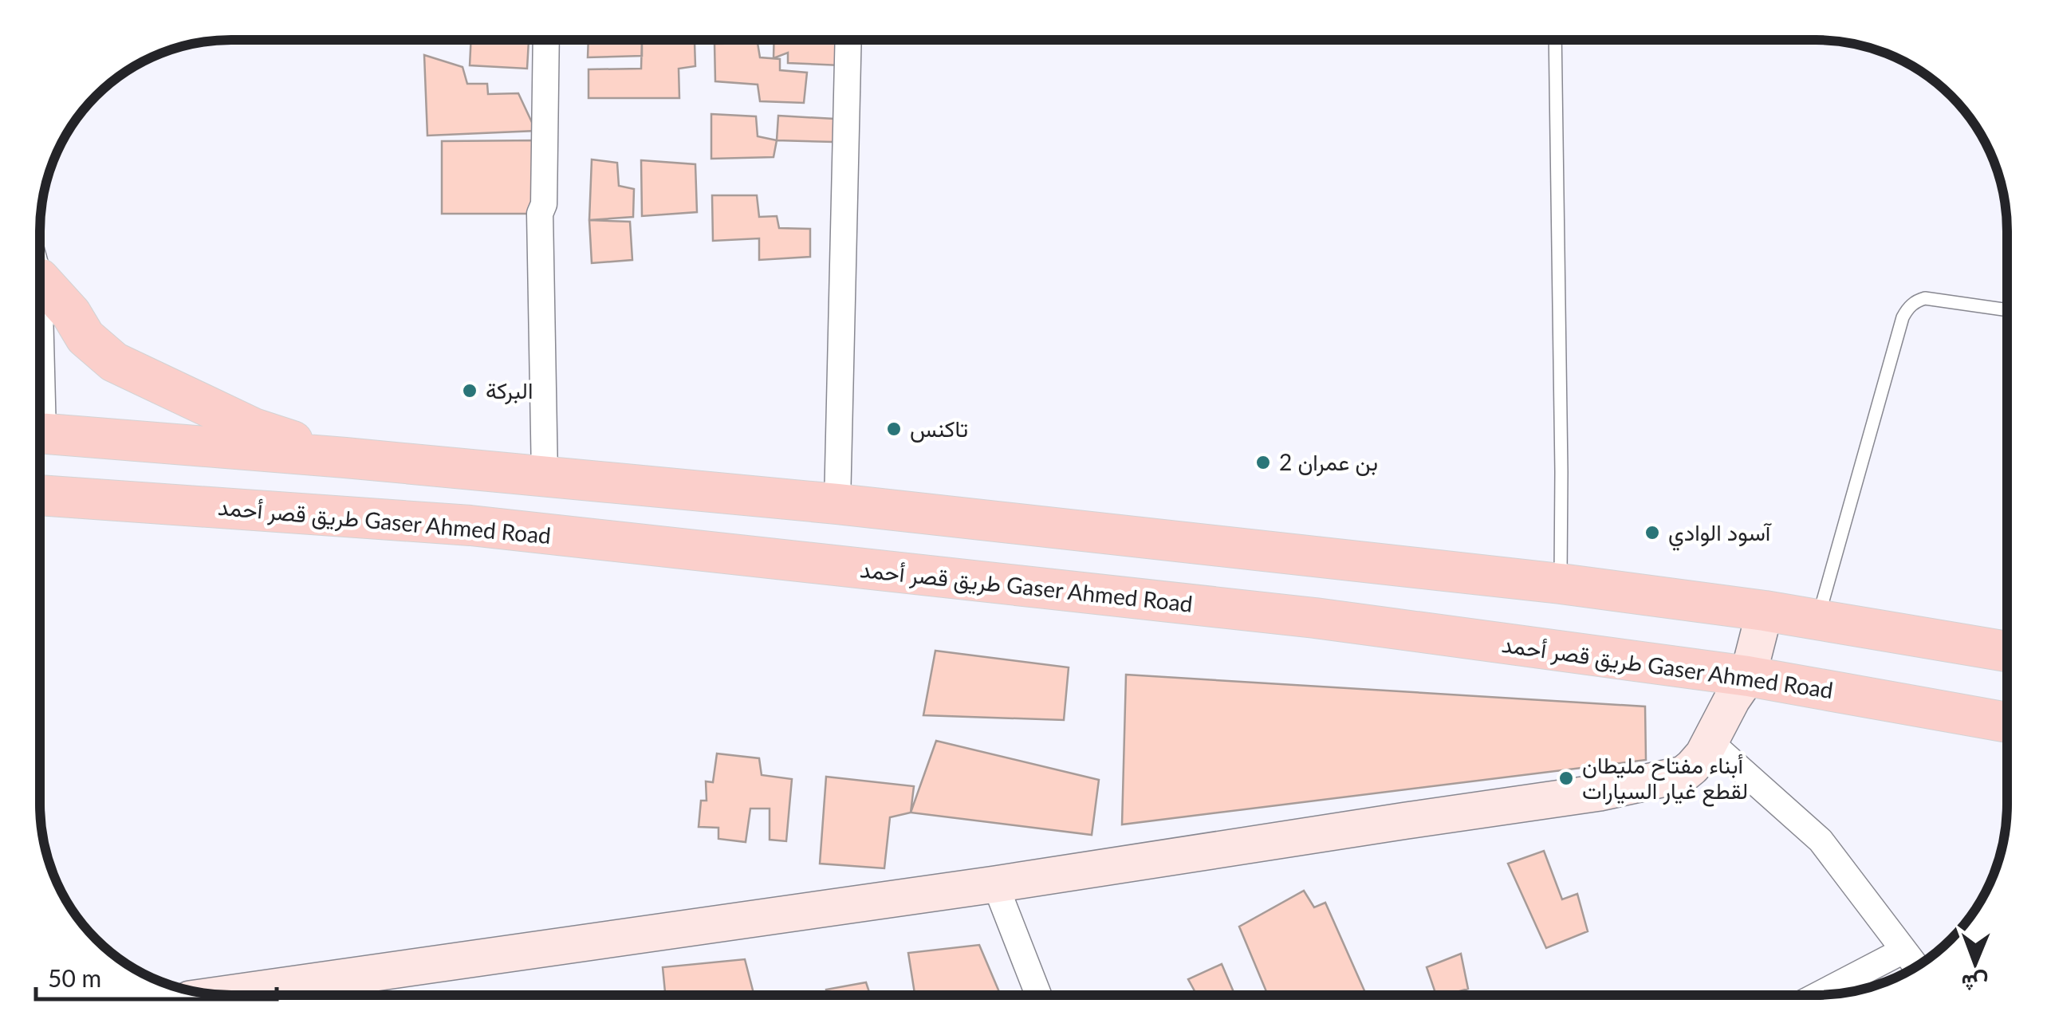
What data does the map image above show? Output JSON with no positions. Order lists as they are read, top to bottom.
{
  "streets": {
    "main road": ["طريق قصر أحمد Gaser Ahmed Road"]
  },
  "places": [
    "البركة",
    "تاكنس",
    "بن عمران 2",
    "آسود الوادي",
    "أبناء مفتاح مليطان لقطع غيار السيارات"
  ],
  "scale_bar": "50 m",
  "north": "bottom"
}
